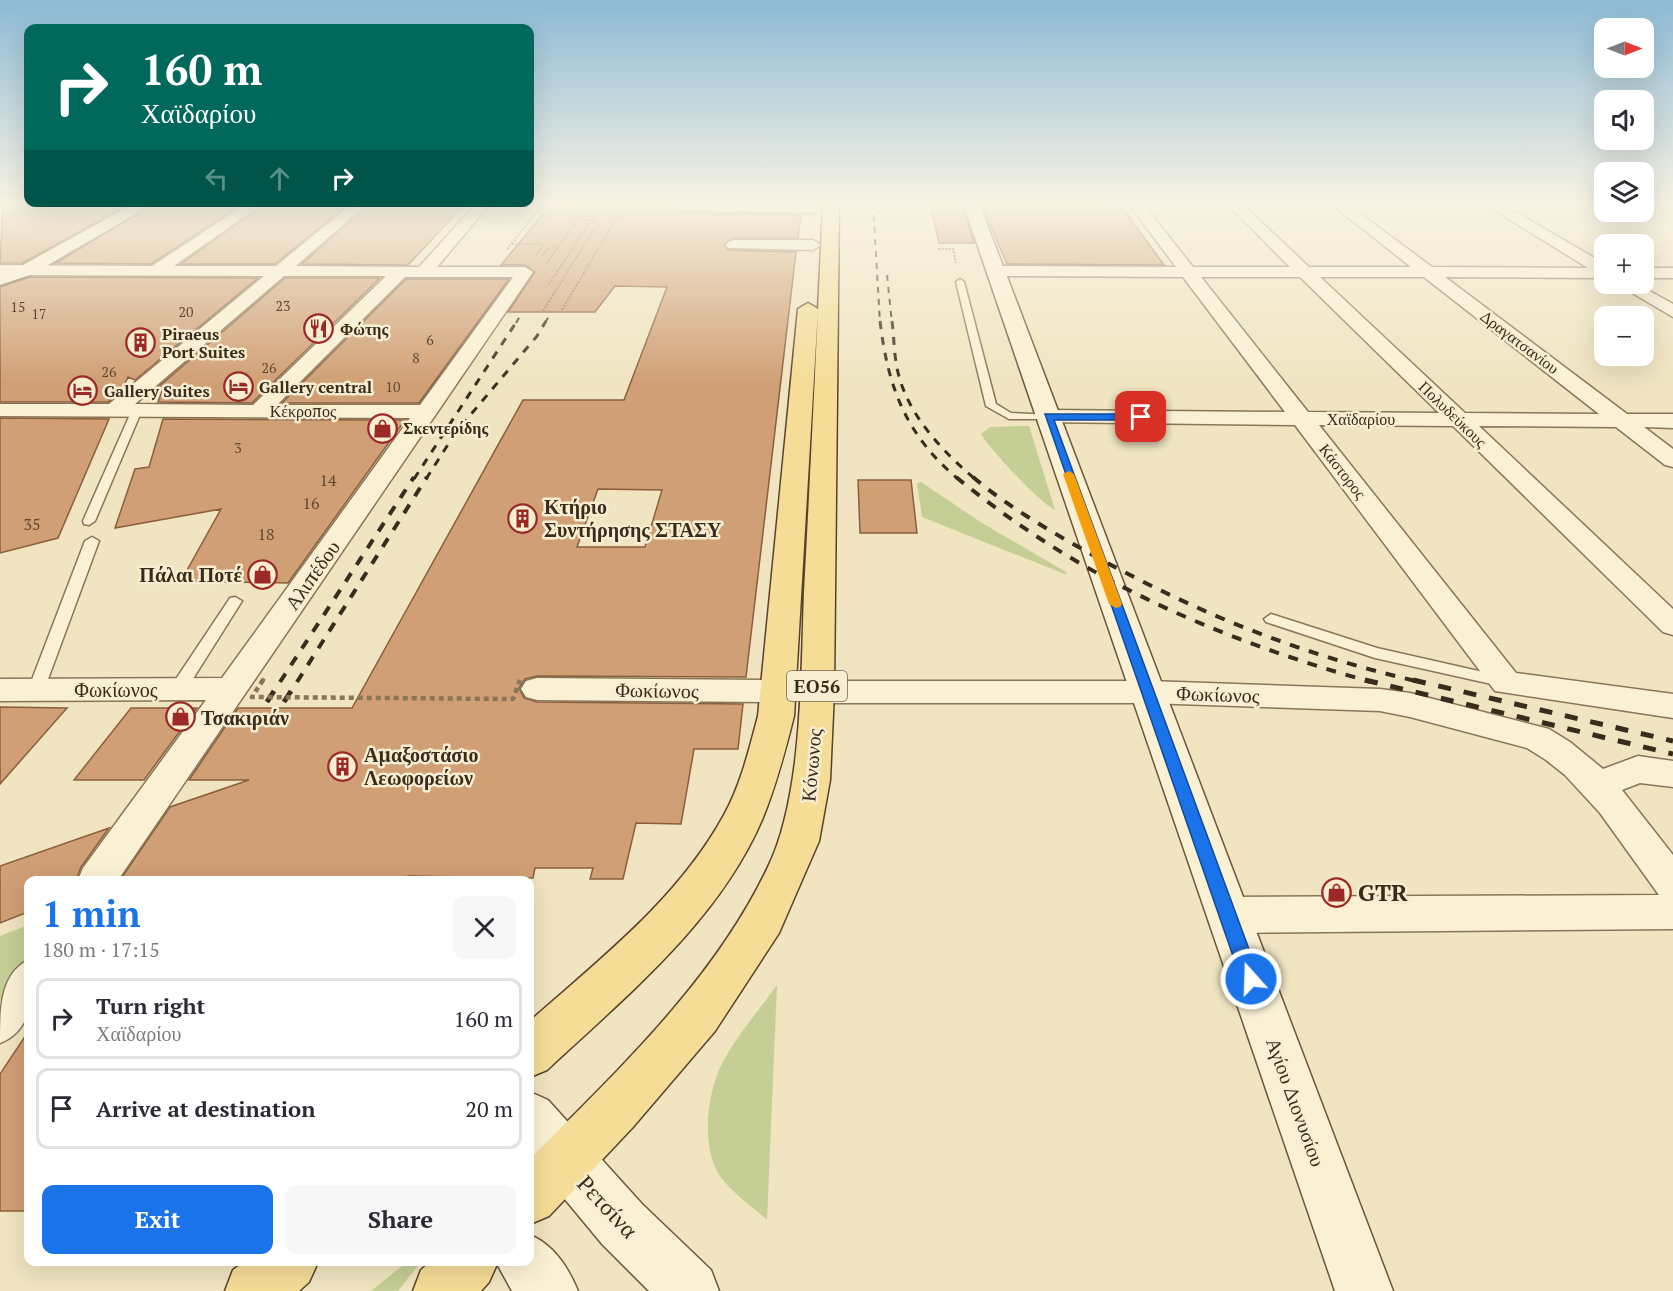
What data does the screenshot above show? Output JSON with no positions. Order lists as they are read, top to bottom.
{
  "streets": {
    "main road": [
      "ΕΟ56",
      "Κόνωνος",
      "Αγίου Διονυσίου",
      "Ρετσίνα"
    ],
    "street": [
      "Δραγατσανίου",
      "Κέκροπος",
      "Πολυδεύκους",
      "Χαϊδαρίου",
      "Κάστορος",
      "Αλιπέδου",
      "Φωκίωνος"
    ]
  },
  "crossings": [
    ["Δραγατσανίου", "Χαϊδαρίου"],
    ["Κέκροπος", "Αλιπέδου"],
    ["Πολυδεύκους", "Χαϊδαρίου"],
    ["Χαϊδαρίου", "Κάστορος"],
    ["Χαϊδαρίου", "Αγίου Διονυσίου"],
    ["Αλιπέδου", "Φωκίωνος"],
    ["Φωκίωνος", "Κόνωνος"],
    ["Φωκίωνος", "Αγίου Διονυσίου"],
    ["Κόνωνος", "Ρετσίνα"]
  ],
  "places": {
    "restaurant": ["Φώτης"],
    "building": ["Piraeus Port Suites", "Κτήριο Συντήρησης ΣΤΑΣΥ", "Αμαξοστάσιο Λεωφορείων"],
    "hotel": ["Gallery central", "Gallery Suites"],
    "shop": [
      "Σκεντερίδης",
      "Πάλαι Ποτέ",
      "Τσακιριάν",
      "GTR"
    ]
  },
  "house_numbers": [
    "23",
    "15",
    "20",
    "17",
    "6",
    "8",
    "26",
    "26",
    "10",
    "3",
    "14",
    "16",
    "35",
    "18"
  ],
  "north": "right",
  "page": {
    "map_buttons": ["+", "−"],
    "turn": ["160 m", "Χαϊδαρίου"],
    "heading": ["1 min", "180 m · 17:15"],
    "list": [
      {
        "name": "Turn right",
        "note": "Χαϊδαρίου",
        "value": "160 m"
      },
      {
        "name": "Arrive at destination",
        "value": "20 m"
      }
    ],
    "buttons": ["Exit", "Share"]
  }
}
